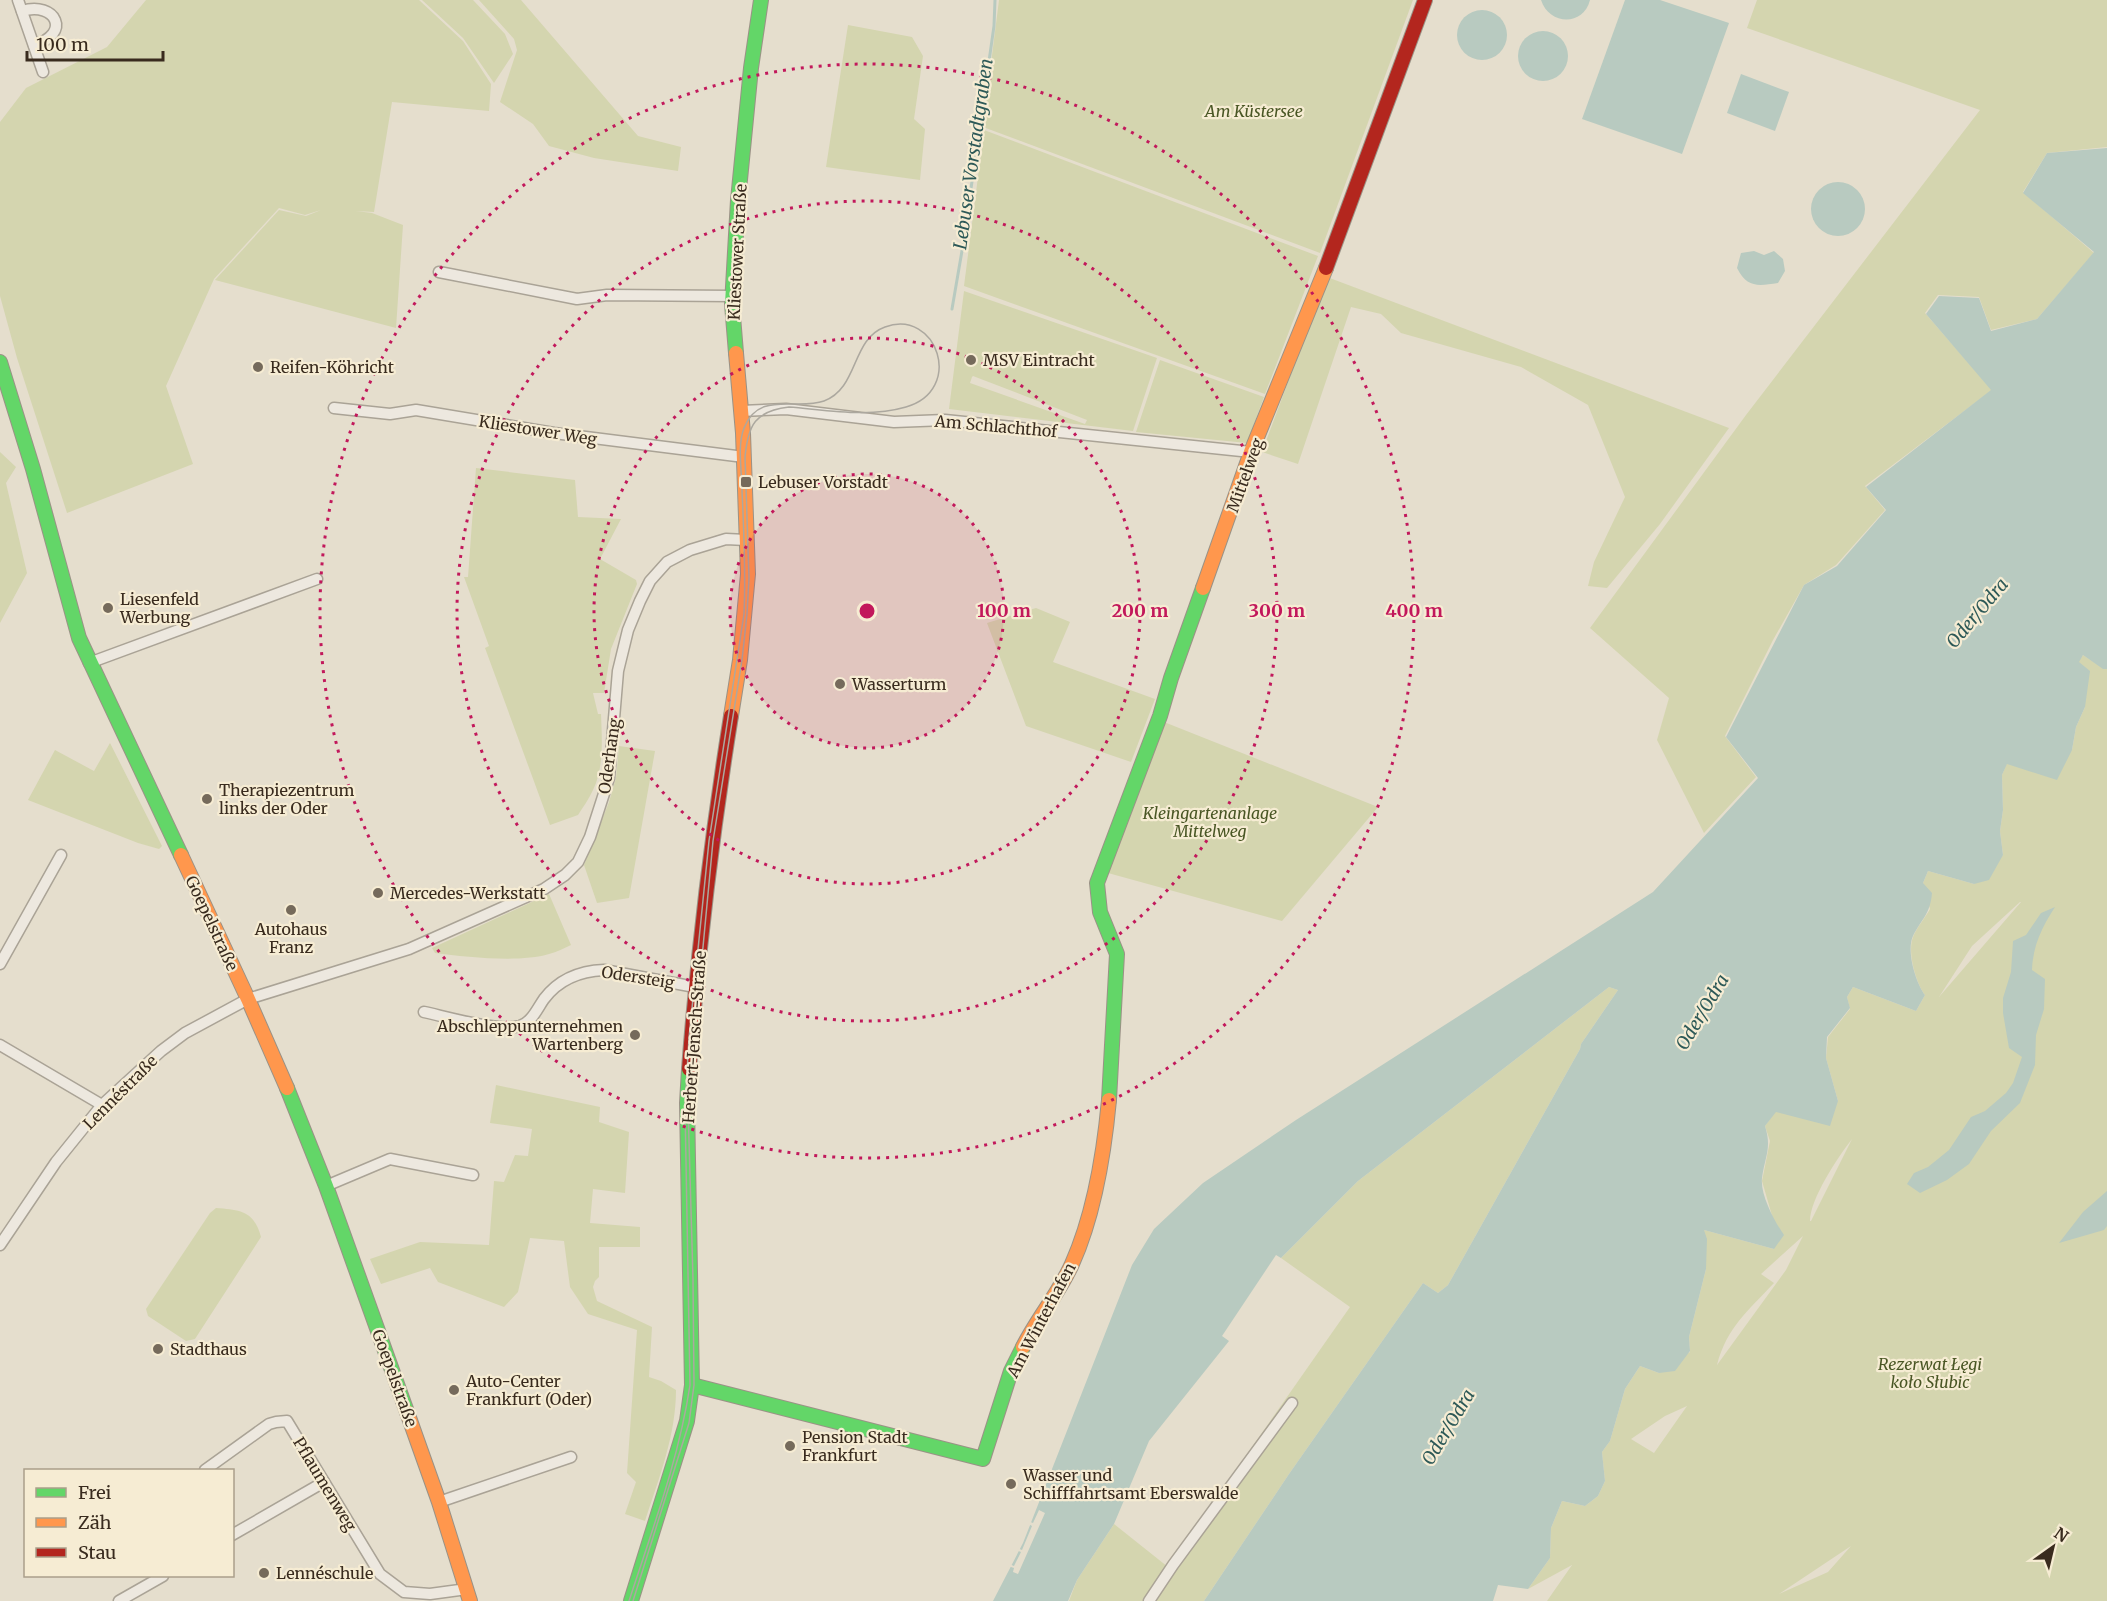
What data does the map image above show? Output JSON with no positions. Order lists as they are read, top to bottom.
{
  "streets": {
    "street": [
      "Kliestower Straße",
      "Am Schlachthof",
      "Kliestower Weg",
      "Mittelweg",
      "Oderhang",
      "Goepelstraße",
      "Odersteig",
      "Herbert-Jensch-Straße",
      "Lennéstraße",
      "Am Winterhafen",
      "Pflaumenweg"
    ]
  },
  "crossings": [
    ["Kliestower Straße", "Am Schlachthof"],
    ["Kliestower Straße", "Kliestower Weg"],
    ["Kliestower Straße", "Oderhang"],
    ["Kliestower Straße", "Herbert-Jensch-Straße"],
    ["Am Schlachthof", "Mittelweg"],
    ["Mittelweg", "Am Winterhafen"],
    ["Oderhang", "Goepelstraße"],
    ["Oderhang", "Herbert-Jensch-Straße"],
    ["Oderhang", "Lennéstraße"],
    ["Goepelstraße", "Lennéstraße"],
    ["Goepelstraße", "Pflaumenweg"],
    ["Odersteig", "Herbert-Jensch-Straße"],
    ["Herbert-Jensch-Straße", "Am Winterhafen"]
  ],
  "water": ["Lebuser Vorstadtgraben", "Oder/Odra"],
  "parks": ["Am Küstersee", "Kleingartenanlage Mittelweg", "Rezerwat Łęgi koło Słubic"],
  "places": {
    "other": [
      "MSV Eintracht",
      "Reifen-Köhricht",
      "Liesenfeld Werbung",
      "Wasserturm",
      "Therapiezentrum links der Oder",
      "Mercedes-Werkstatt",
      "Autohaus Franz",
      "Abschleppunternehmen Wartenberg",
      "Stadthaus",
      "Auto-Center Frankfurt (Oder)",
      "Pension Stadt Frankfurt",
      "Wasser und Schifffahrtsamt Eberswalde",
      "Lennéschule"
    ],
    "transit": ["Lebuser Vorstadt"]
  },
  "legend": ["Frei", "Zäh", "Stau"],
  "scale_bar": "100 m",
  "north": "top right",
  "rings": [
    "100 m",
    "200 m",
    "300 m",
    "400 m"
  ]
}
